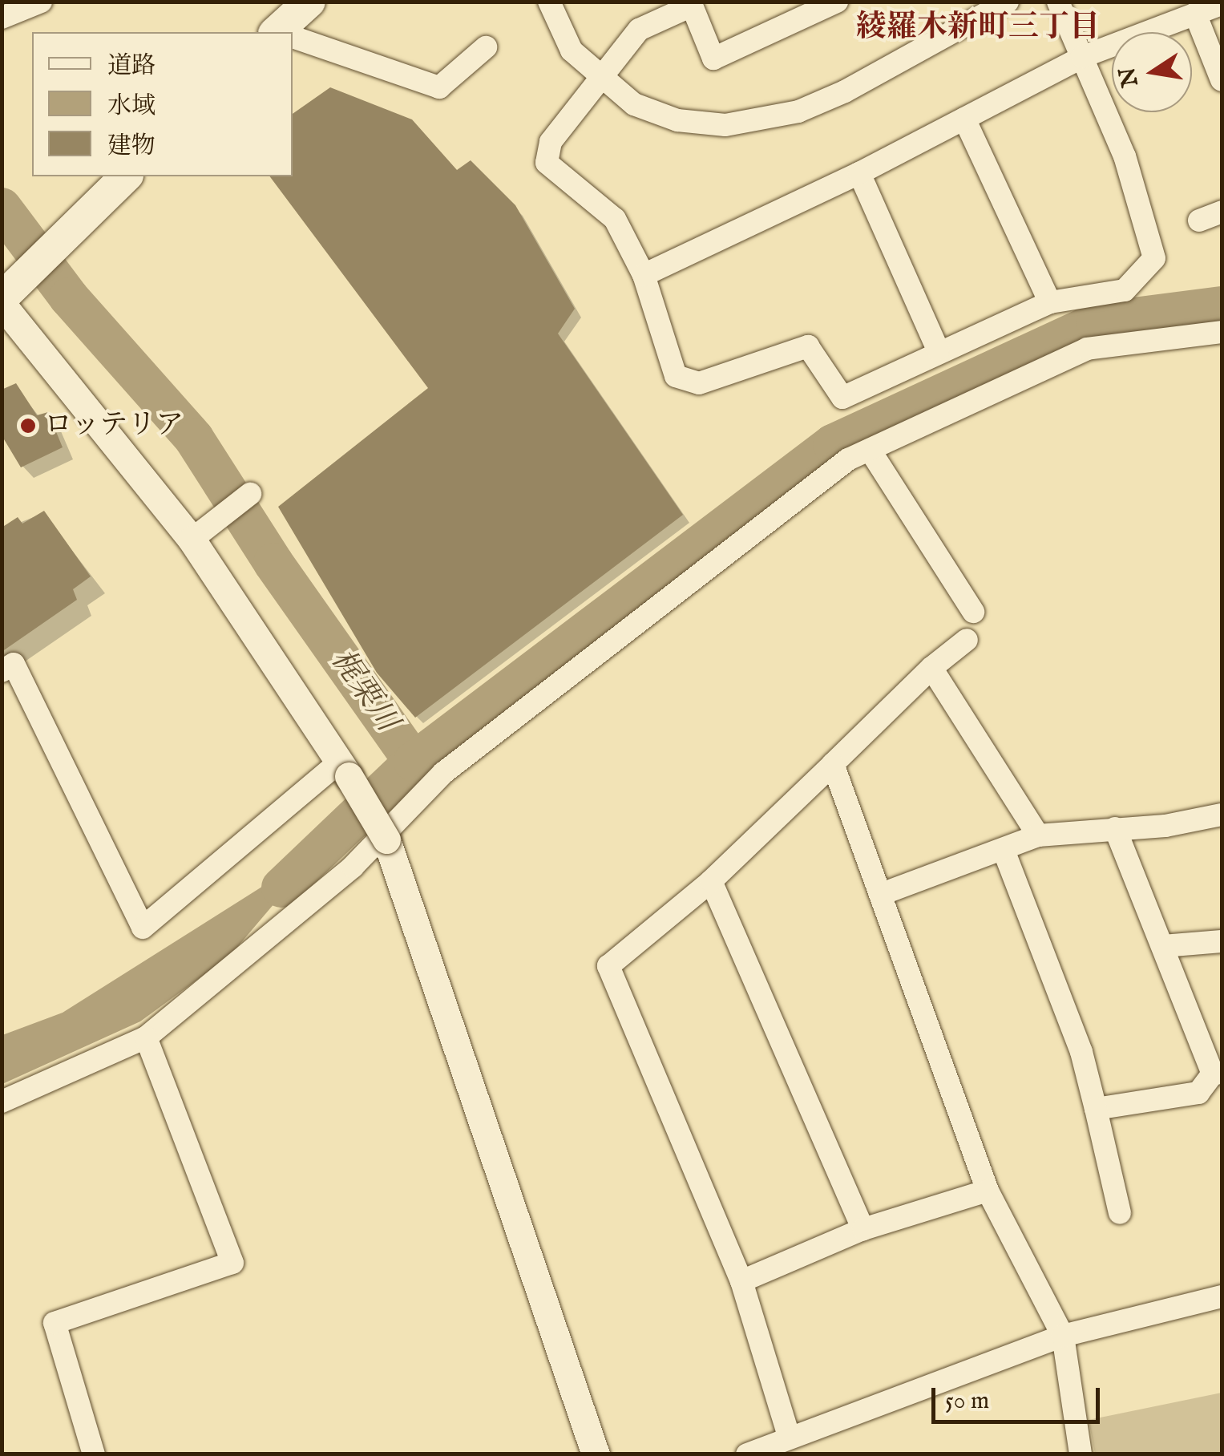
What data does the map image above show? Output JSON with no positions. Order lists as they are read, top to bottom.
{
  "districts": ["綾羅木新町三丁目"],
  "water": ["梶栗川"],
  "places": ["ロッテリア"],
  "legend": ["道路", "水域", "建物"],
  "scale_bar": "50 m",
  "north": "left"
}
